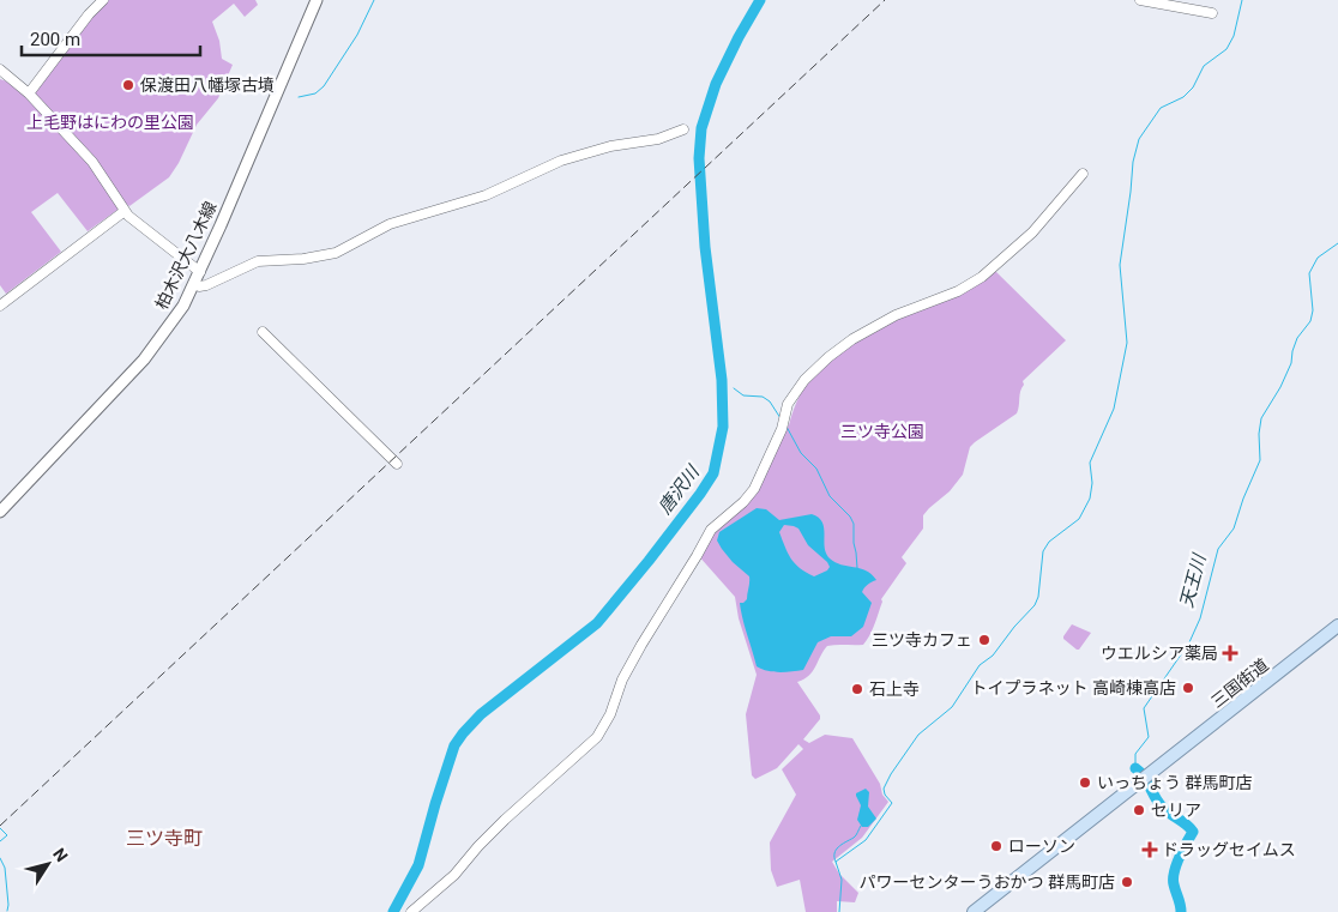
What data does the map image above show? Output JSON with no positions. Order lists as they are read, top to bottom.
{
  "streets": {
    "main road": ["柏木沢大八木線", "三国街道"]
  },
  "districts": ["三ツ寺町"],
  "water": ["唐沢川", "天王川"],
  "parks": ["上毛野はにわの里公園", "三ツ寺公園"],
  "places": {
    "other": [
      "保渡田八幡塚古墳",
      "三ツ寺カフェ",
      "トイプラネット 高崎棟高店",
      "石上寺",
      "いっちょう 群馬町店",
      "セリア",
      "ローソン",
      "パワーセンターうおかつ 群馬町店"
    ],
    "health": ["ウエルシア薬局", "ドラッグセイムス"]
  },
  "scale_bar": "200 m",
  "north": "top right"
}
